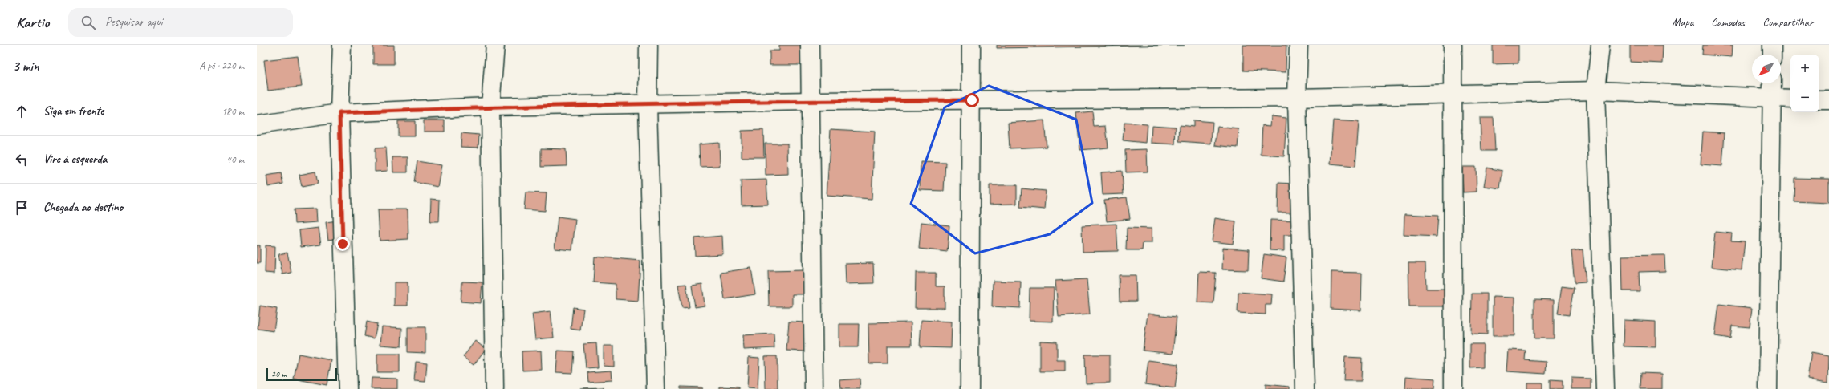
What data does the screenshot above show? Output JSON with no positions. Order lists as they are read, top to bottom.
{
  "scale_bar": "20 m",
  "north": "bottom left",
  "page": {
    "header": "Kartio",
    "search": "Pesquisar aqui",
    "nav": ["Mapa", "Camadas", "Compartilhar"],
    "heading": ["3 min", "A pé · 220 m"],
    "map_buttons": ["+", "−"],
    "list": [
      ["Siga em frente", "180 m"],
      ["Vire à esquerda", "40 m"],
      "Chegada ao destino"
    ],
    "scale": "20 m"
  }
}
